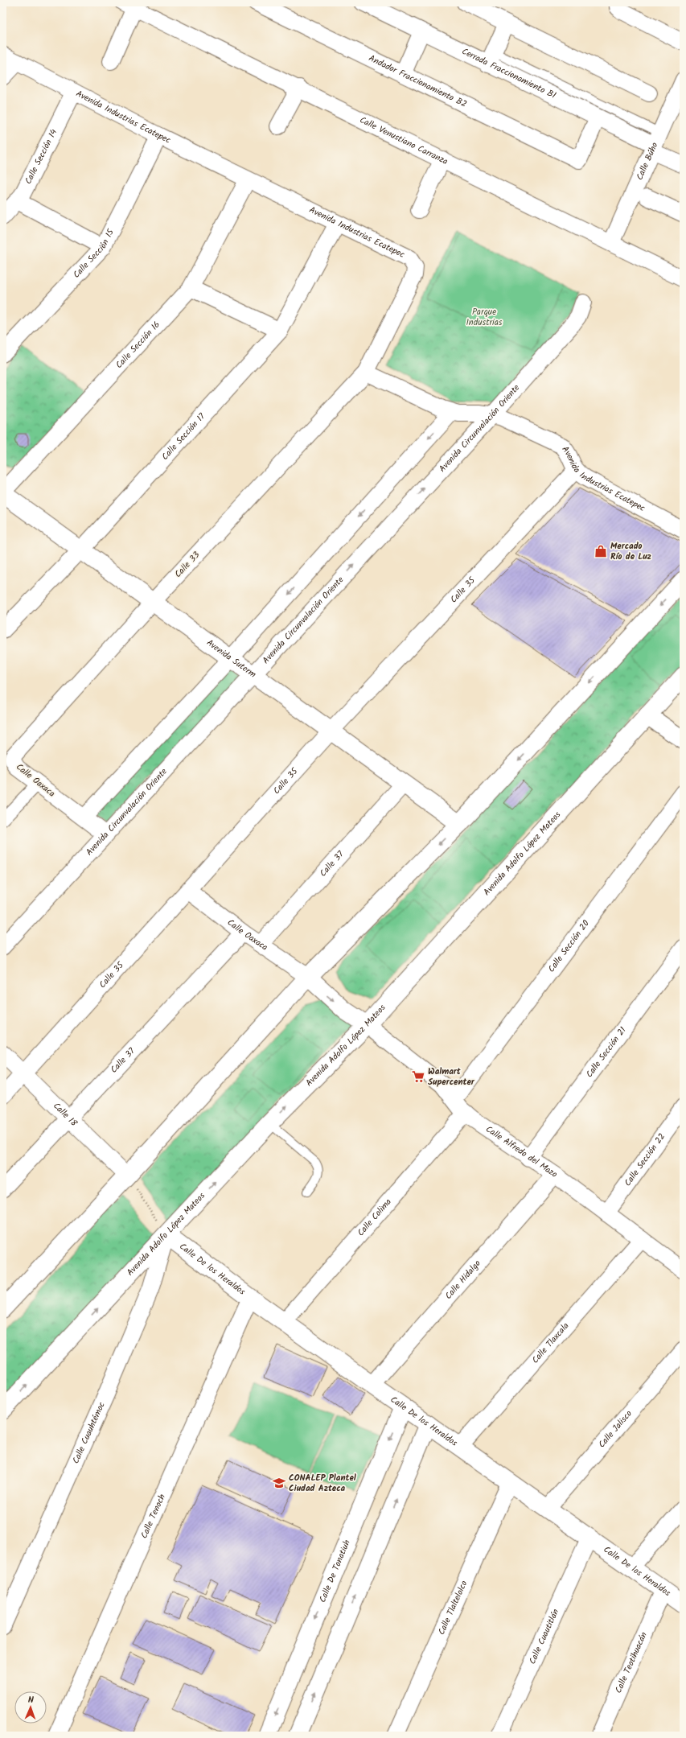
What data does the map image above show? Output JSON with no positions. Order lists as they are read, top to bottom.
{
  "streets": {
    "main road": [
      "Avenida Suterm",
      "Avenida Adolfo López Mateos",
      "Calle De los Heraldos",
      "Calle De Tonatiuh"
    ],
    "street": [
      "Cerrada Fraccionamiento B1",
      "Andador Fraccionamiento B2",
      "Avenida Industrias Ecatepec",
      "Calle Venustiano Carranza",
      "Calle Sección 14",
      "Calle Búho",
      "Calle Sección 15",
      "Calle Sección 16",
      "Avenida Circunvalación Oriente",
      "Calle Sección 17",
      "Calle 33",
      "Calle 35",
      "Calle Oaxaca",
      "Calle 37",
      "Calle Sección 20",
      "Calle Sección 21",
      "Calle 18",
      "Calle Alfredo del Mazo",
      "Calle Sección 22",
      "Calle Colima",
      "Calle Hidalgo",
      "Calle Tlaxcala",
      "Calle Jalisco",
      "Calle Cuauhtémoc",
      "Calle Tenoch",
      "Calle Tlaltelolco",
      "Calle Cuautitlán",
      "Calle Teotihuacán"
    ]
  },
  "crossings": [
    ["Cerrada Fraccionamiento B1", "Andador Fraccionamiento B2"],
    ["Cerrada Fraccionamiento B1", "Calle Búho"],
    ["Avenida Industrias Ecatepec", "Calle Sección 14"],
    ["Avenida Industrias Ecatepec", "Calle Sección 15"],
    ["Avenida Industrias Ecatepec", "Calle Sección 16"],
    ["Avenida Industrias Ecatepec", "Avenida Circunvalación Oriente"],
    ["Avenida Industrias Ecatepec", "Calle Sección 17"],
    ["Avenida Industrias Ecatepec", "Calle 33"],
    ["Avenida Industrias Ecatepec", "Calle 35"],
    ["Calle Venustiano Carranza", "Calle Búho"],
    ["Calle Sección 16", "Avenida Suterm"],
    ["Avenida Circunvalación Oriente", "Avenida Suterm"],
    ["Avenida Circunvalación Oriente", "Calle Oaxaca"],
    ["Calle Sección 17", "Avenida Suterm"],
    ["Calle 33", "Avenida Suterm"],
    ["Calle 33", "Calle Oaxaca"],
    ["Calle 35", "Avenida Suterm"],
    ["Calle 35", "Calle Oaxaca"],
    ["Calle 35", "Calle 18"],
    ["Avenida Suterm", "Calle 37"],
    ["Calle Oaxaca", "Calle 37"],
    ["Avenida Adolfo López Mateos", "Calle Alfredo del Mazo"],
    ["Avenida Adolfo López Mateos", "Calle De los Heraldos"],
    ["Avenida Adolfo López Mateos", "Calle Cuauhtémoc"],
    ["Calle 37", "Calle 18"],
    ["Calle Sección 20", "Calle Alfredo del Mazo"],
    ["Calle Sección 21", "Calle Alfredo del Mazo"],
    ["Calle Alfredo del Mazo", "Calle Sección 22"],
    ["Calle Alfredo del Mazo", "Calle Colima"],
    ["Calle Alfredo del Mazo", "Calle Hidalgo"],
    ["Calle Alfredo del Mazo", "Calle Tlaxcala"],
    ["Calle Colima", "Calle De los Heraldos"],
    ["Calle De los Heraldos", "Calle Hidalgo"],
    ["Calle De los Heraldos", "Calle Tlaxcala"],
    ["Calle De los Heraldos", "Calle Jalisco"],
    ["Calle De los Heraldos", "Calle Cuauhtémoc"],
    ["Calle De los Heraldos", "Calle Tenoch"],
    ["Calle De los Heraldos", "Calle De Tonatiuh"],
    ["Calle De los Heraldos", "Calle Tlaltelolco"],
    ["Calle De los Heraldos", "Calle Cuautitlán"],
    ["Calle De los Heraldos", "Calle Teotihuacán"]
  ],
  "parks": ["Parque Industrias"],
  "places": {
    "shop": ["Mercado Río de Luz"],
    "supermarket": ["Walmart Supercenter"],
    "school or university": ["CONALEP Plantel Ciudad Azteca"]
  },
  "north": "top"
}
